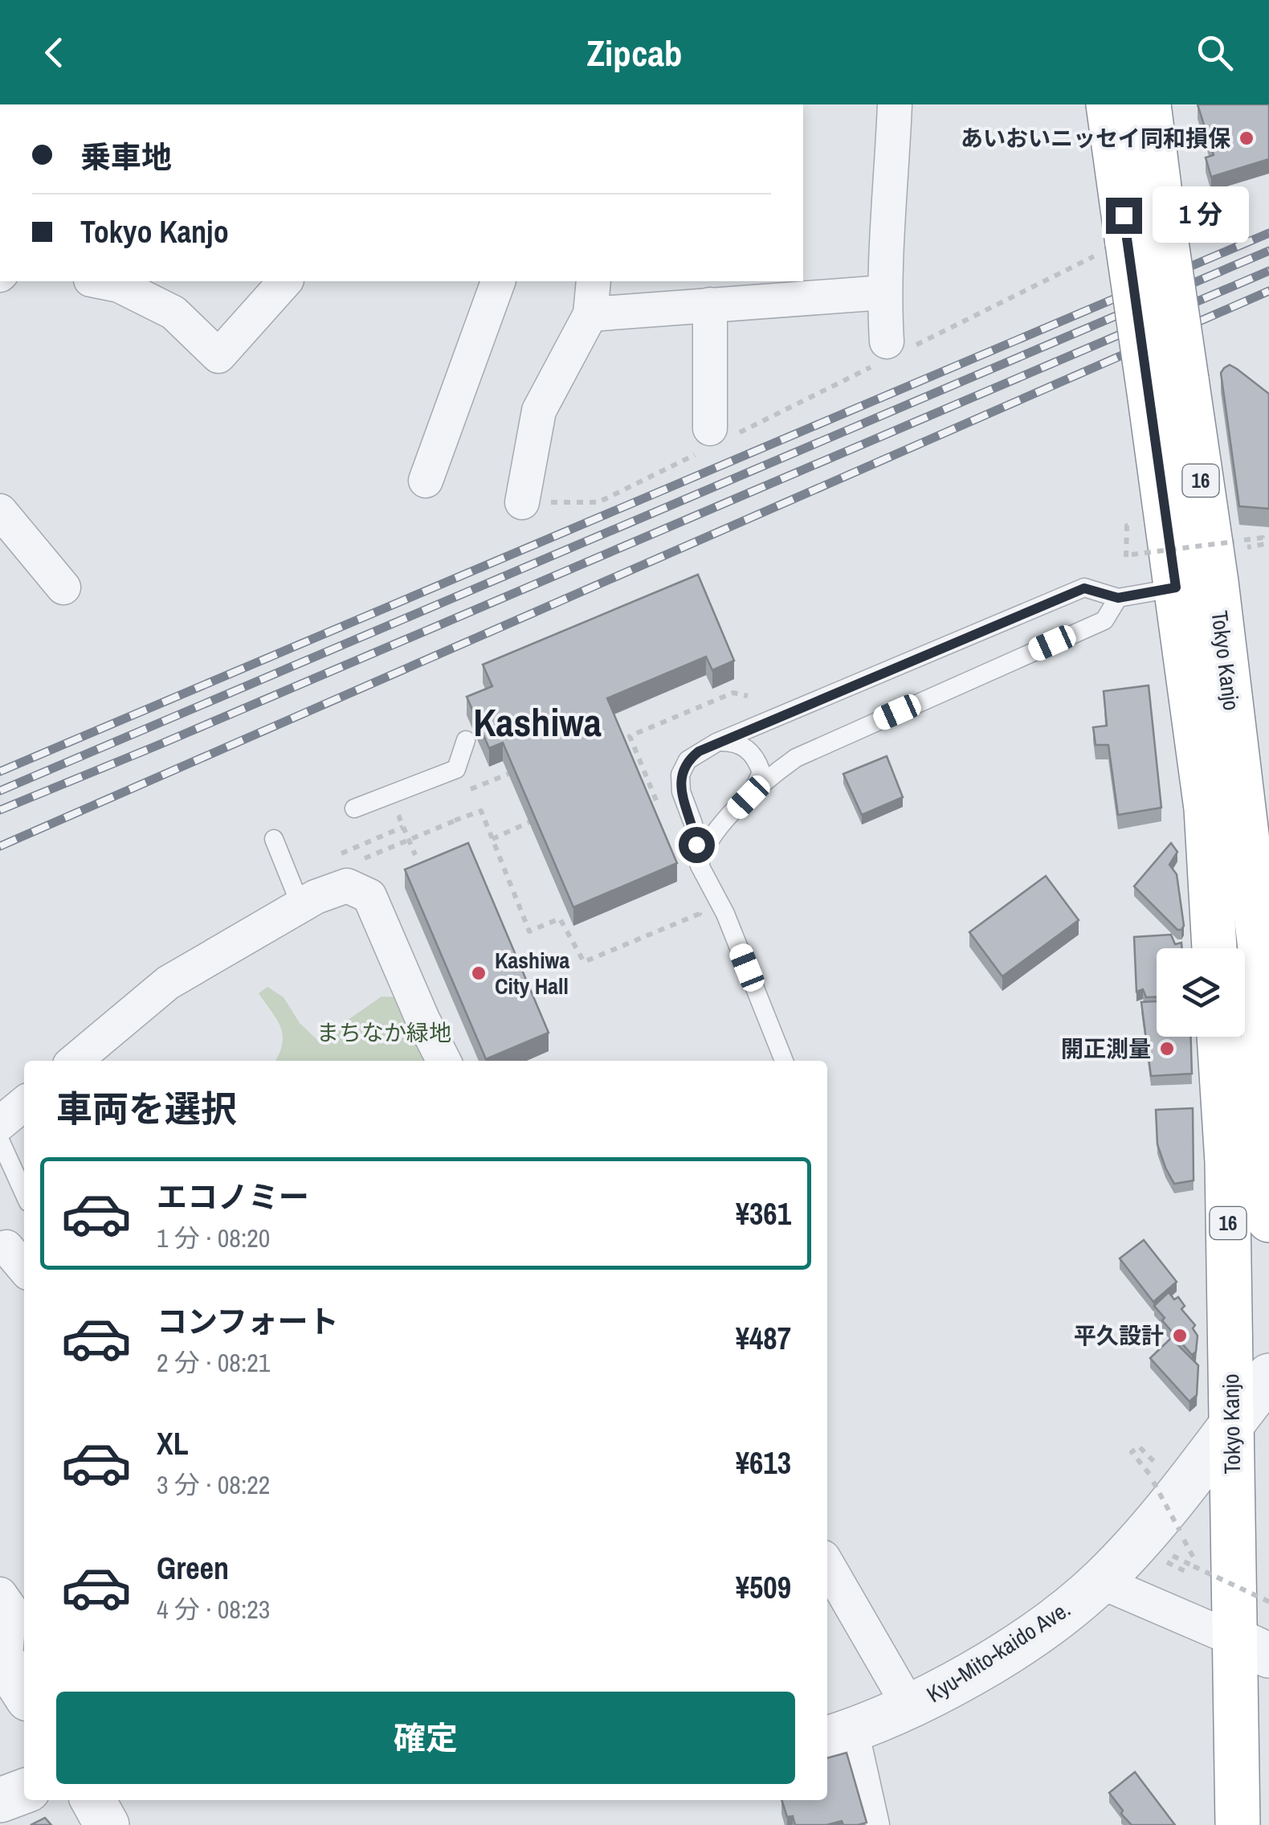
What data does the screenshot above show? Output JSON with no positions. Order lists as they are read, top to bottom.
{
  "streets": {
    "highway": ["16", "Tokyo Kanjo"],
    "street": ["Kyu-Mito-kaido Ave."]
  },
  "crossings": [
    ["Tokyo Kanjo", "Kyu-Mito-kaido Ave."]
  ],
  "districts": ["Kashiwa"],
  "parks": ["まちなか緑地"],
  "places": [
    "あいおいニッセイ同和損保",
    "Kashiwa City Hall",
    "開正測量",
    "平久設計"
  ],
  "page": {
    "header": "Zipcab",
    "banner": ["乗車地", "Tokyo Kanjo"],
    "bubble": "1 分",
    "heading": "車両を選択",
    "list": [
      {
        "name": "エコノミー",
        "note": "1 分 · 08:20",
        "value": "¥361"
      },
      {
        "name": "コンフォート",
        "note": "2 分 · 08:21",
        "value": "¥487"
      },
      {
        "name": "XL",
        "note": "3 分 · 08:22",
        "value": "¥613"
      },
      {
        "name": "Green",
        "note": "4 分 · 08:23",
        "value": "¥509"
      }
    ],
    "buttons": "確定"
  }
}
